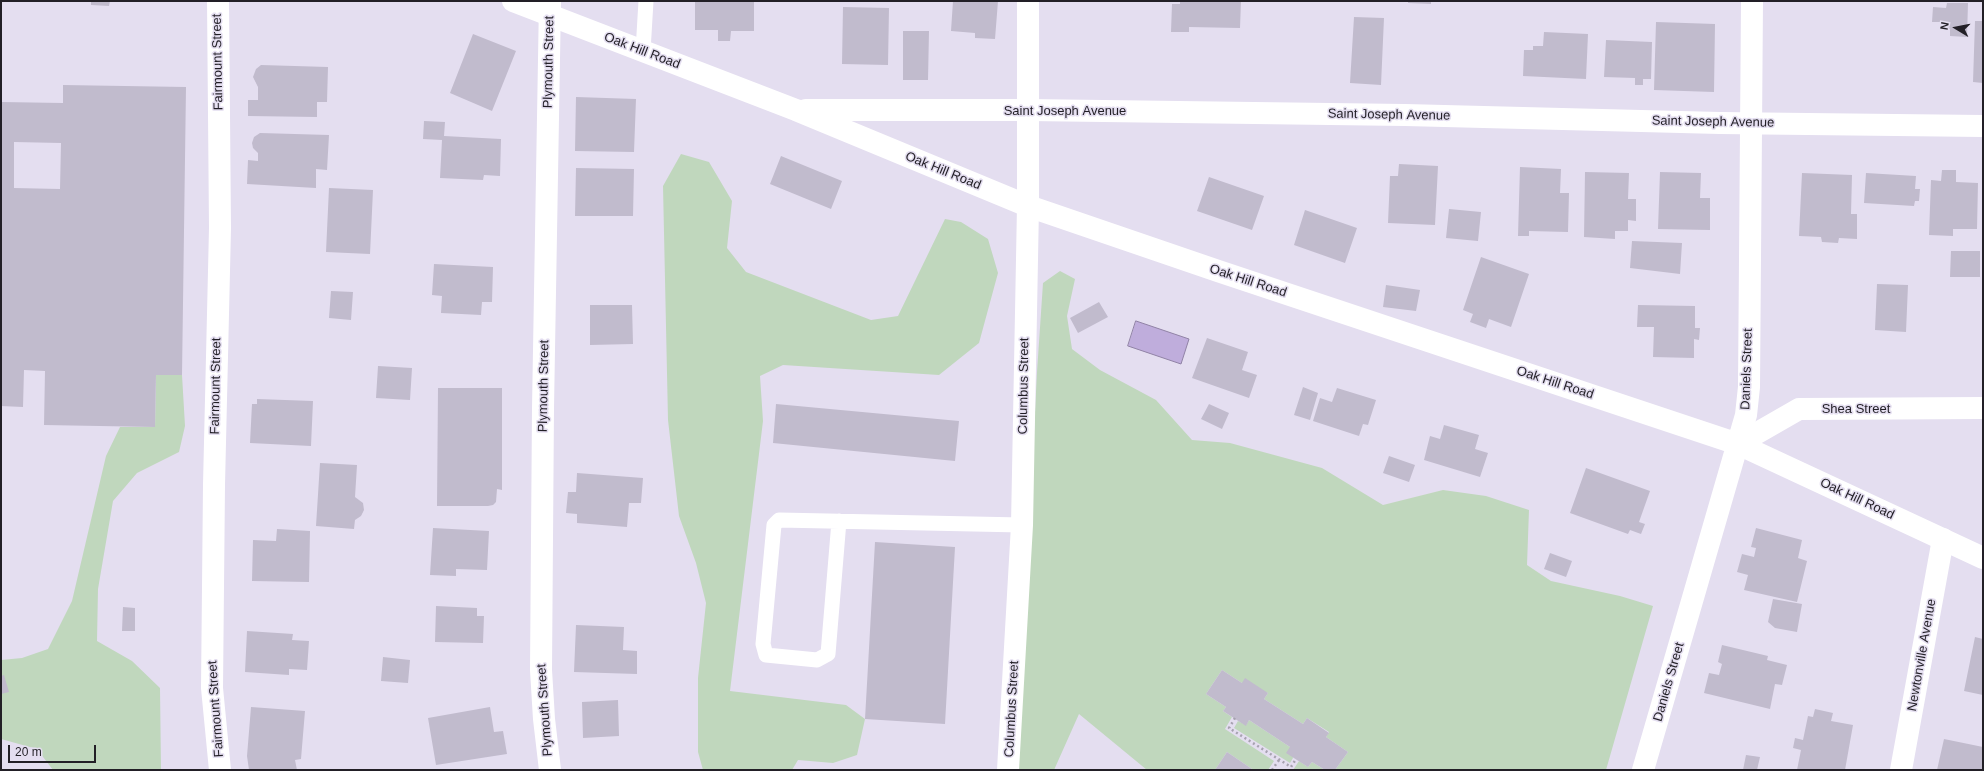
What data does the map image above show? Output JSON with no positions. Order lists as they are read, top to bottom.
{
  "streets": {
    "street": [
      "Oak Hill Road",
      "Fairmount Street",
      "Plymouth Street",
      "Saint Joseph Avenue",
      "Daniels Street",
      "Columbus Street",
      "Shea Street",
      "Newtonville Avenue"
    ]
  },
  "crossings": [
    ["Oak Hill Road", "Plymouth Street"],
    ["Oak Hill Road", "Saint Joseph Avenue"],
    ["Oak Hill Road", "Daniels Street"],
    ["Oak Hill Road", "Columbus Street"],
    ["Oak Hill Road", "Shea Street"],
    ["Oak Hill Road", "Newtonville Avenue"],
    ["Saint Joseph Avenue", "Daniels Street"],
    ["Saint Joseph Avenue", "Columbus Street"],
    ["Daniels Street", "Shea Street"]
  ],
  "scale_bar": "20 m",
  "north": "left"
}
